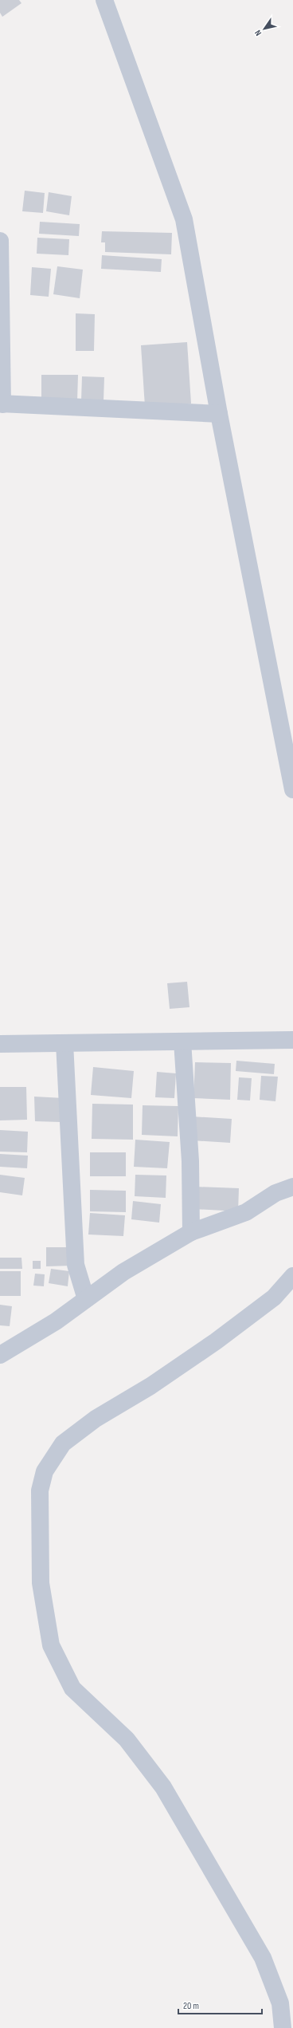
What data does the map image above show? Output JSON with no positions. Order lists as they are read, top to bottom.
{
  "scale_bar": "20 m",
  "north": "bottom left"
}
